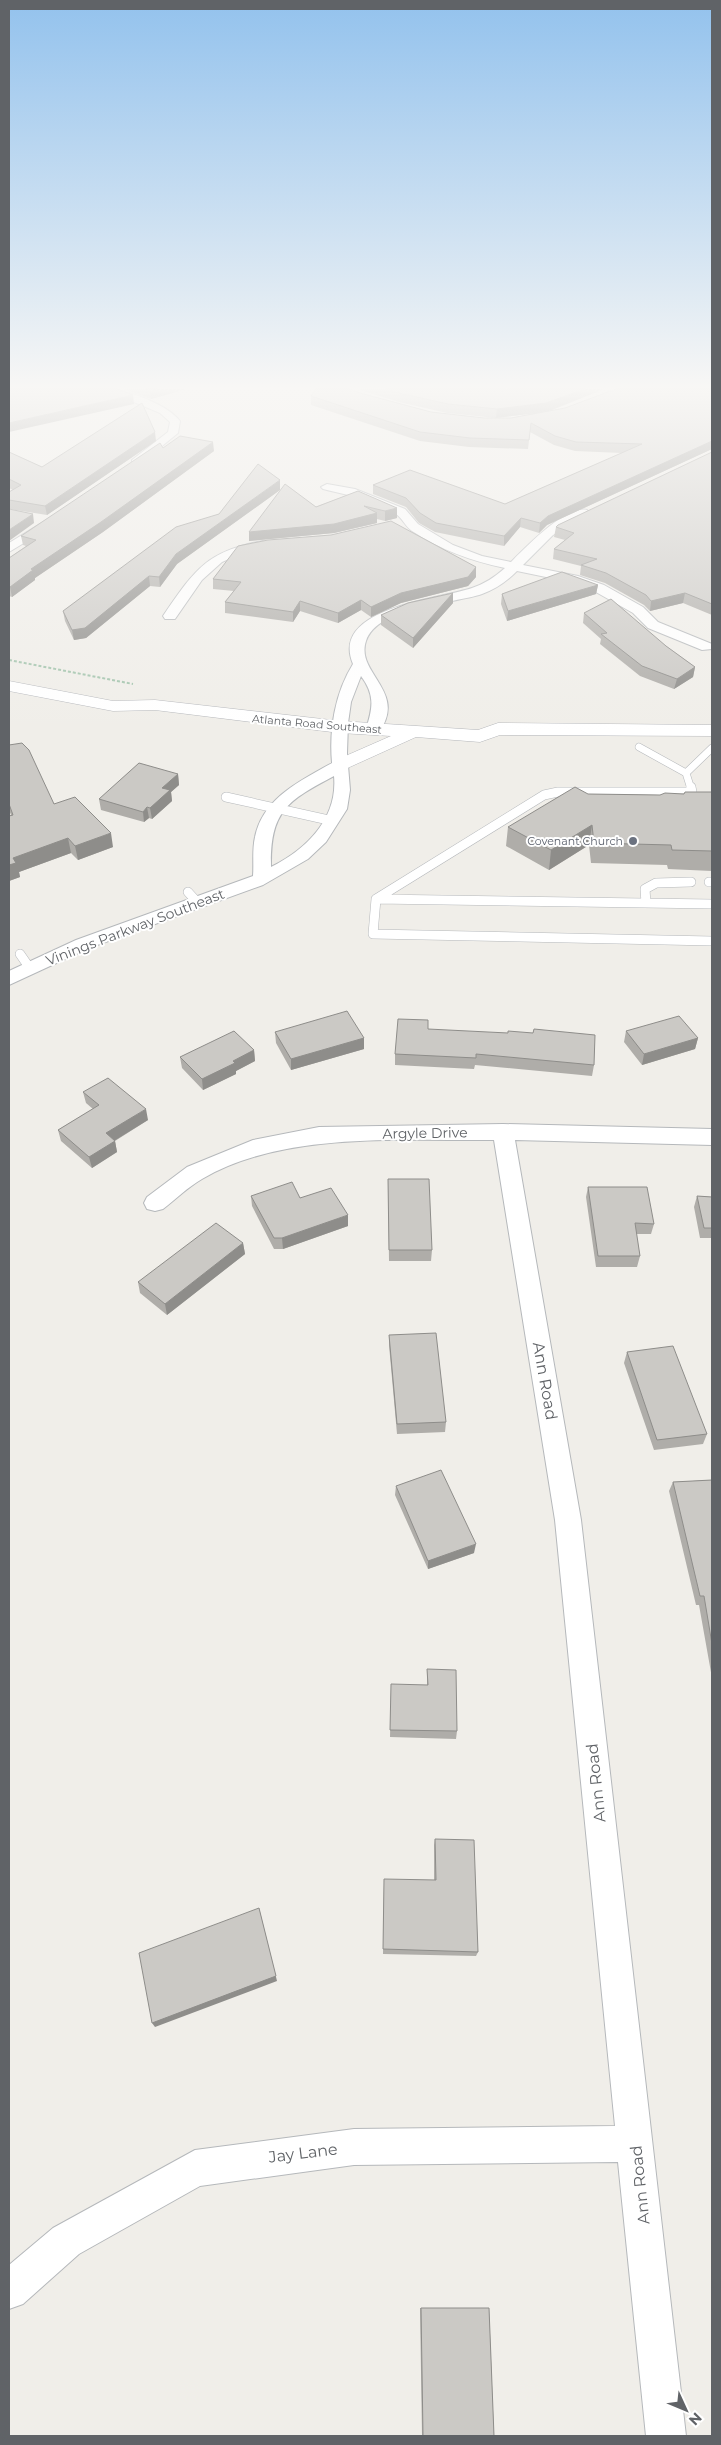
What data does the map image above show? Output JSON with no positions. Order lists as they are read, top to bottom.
{
  "streets": {
    "main road": ["Atlanta Road Southeast"],
    "street": [
      "Vinings Parkway Southeast",
      "Argyle Drive",
      "Ann Road",
      "Jay Lane"
    ]
  },
  "crossings": [
    ["Atlanta Road Southeast", "Vinings Parkway Southeast"],
    ["Argyle Drive", "Ann Road"],
    ["Ann Road", "Jay Lane"]
  ],
  "places": ["Covenant Church"],
  "north": "bottom right"
}
